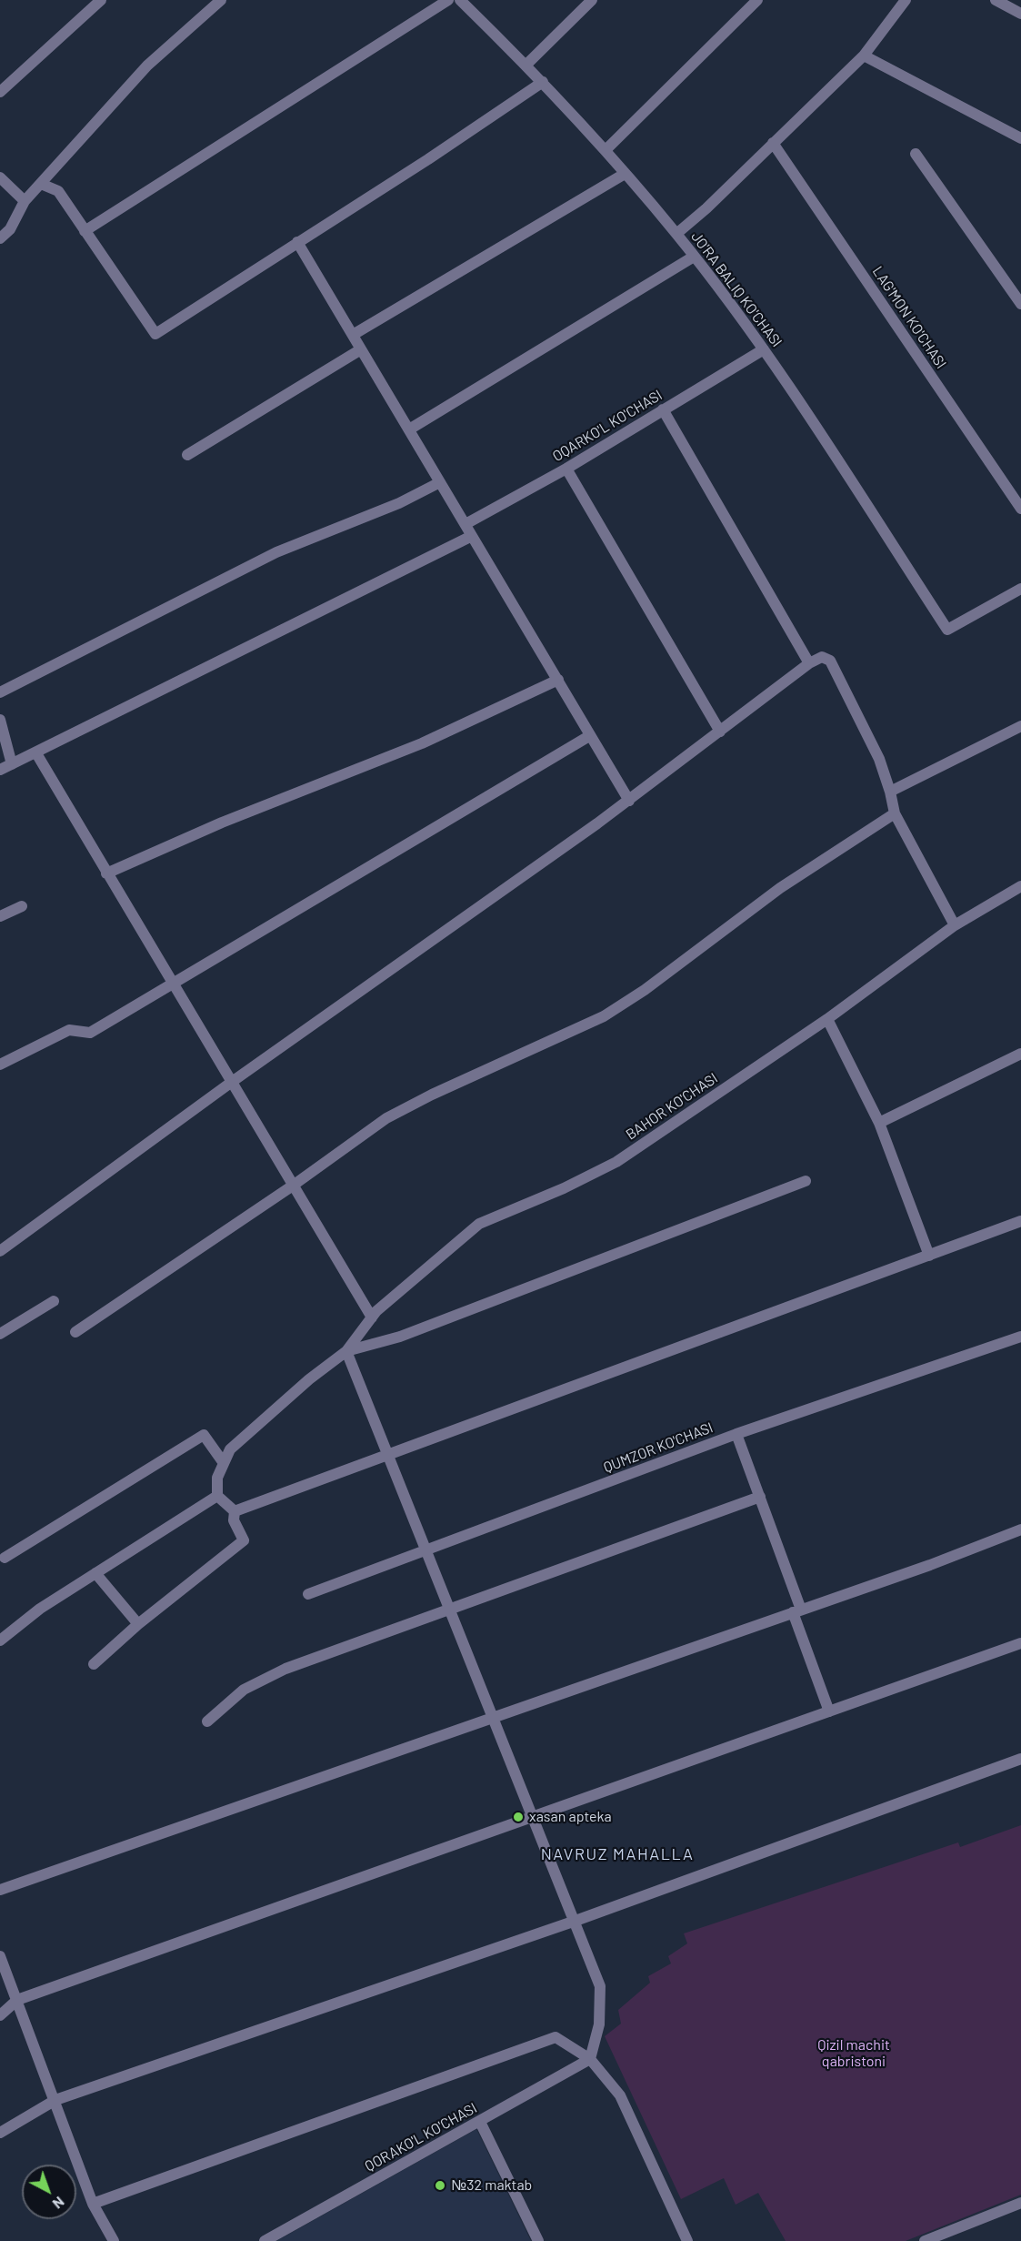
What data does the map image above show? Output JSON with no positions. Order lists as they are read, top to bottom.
{
  "streets": {
    "street": [
      "JO'RA BALIQ KO'CHASI",
      "LAG'MON KO'CHASI",
      "OQARKO'L KO'CHASI",
      "BAHOR KO'CHASI",
      "QUMZOR KO'CHASI",
      "QORAKO'L KO'CHASI"
    ]
  },
  "crossings": [
    ["JO'RA BALIQ KO'CHASI", "OQARKO'L KO'CHASI"]
  ],
  "districts": ["NAVRUZ MAHALLA"],
  "parks": ["Qizil machit qabristoni"],
  "places": ["xasan apteka", "№32 maktab"],
  "north": "bottom right"
}
